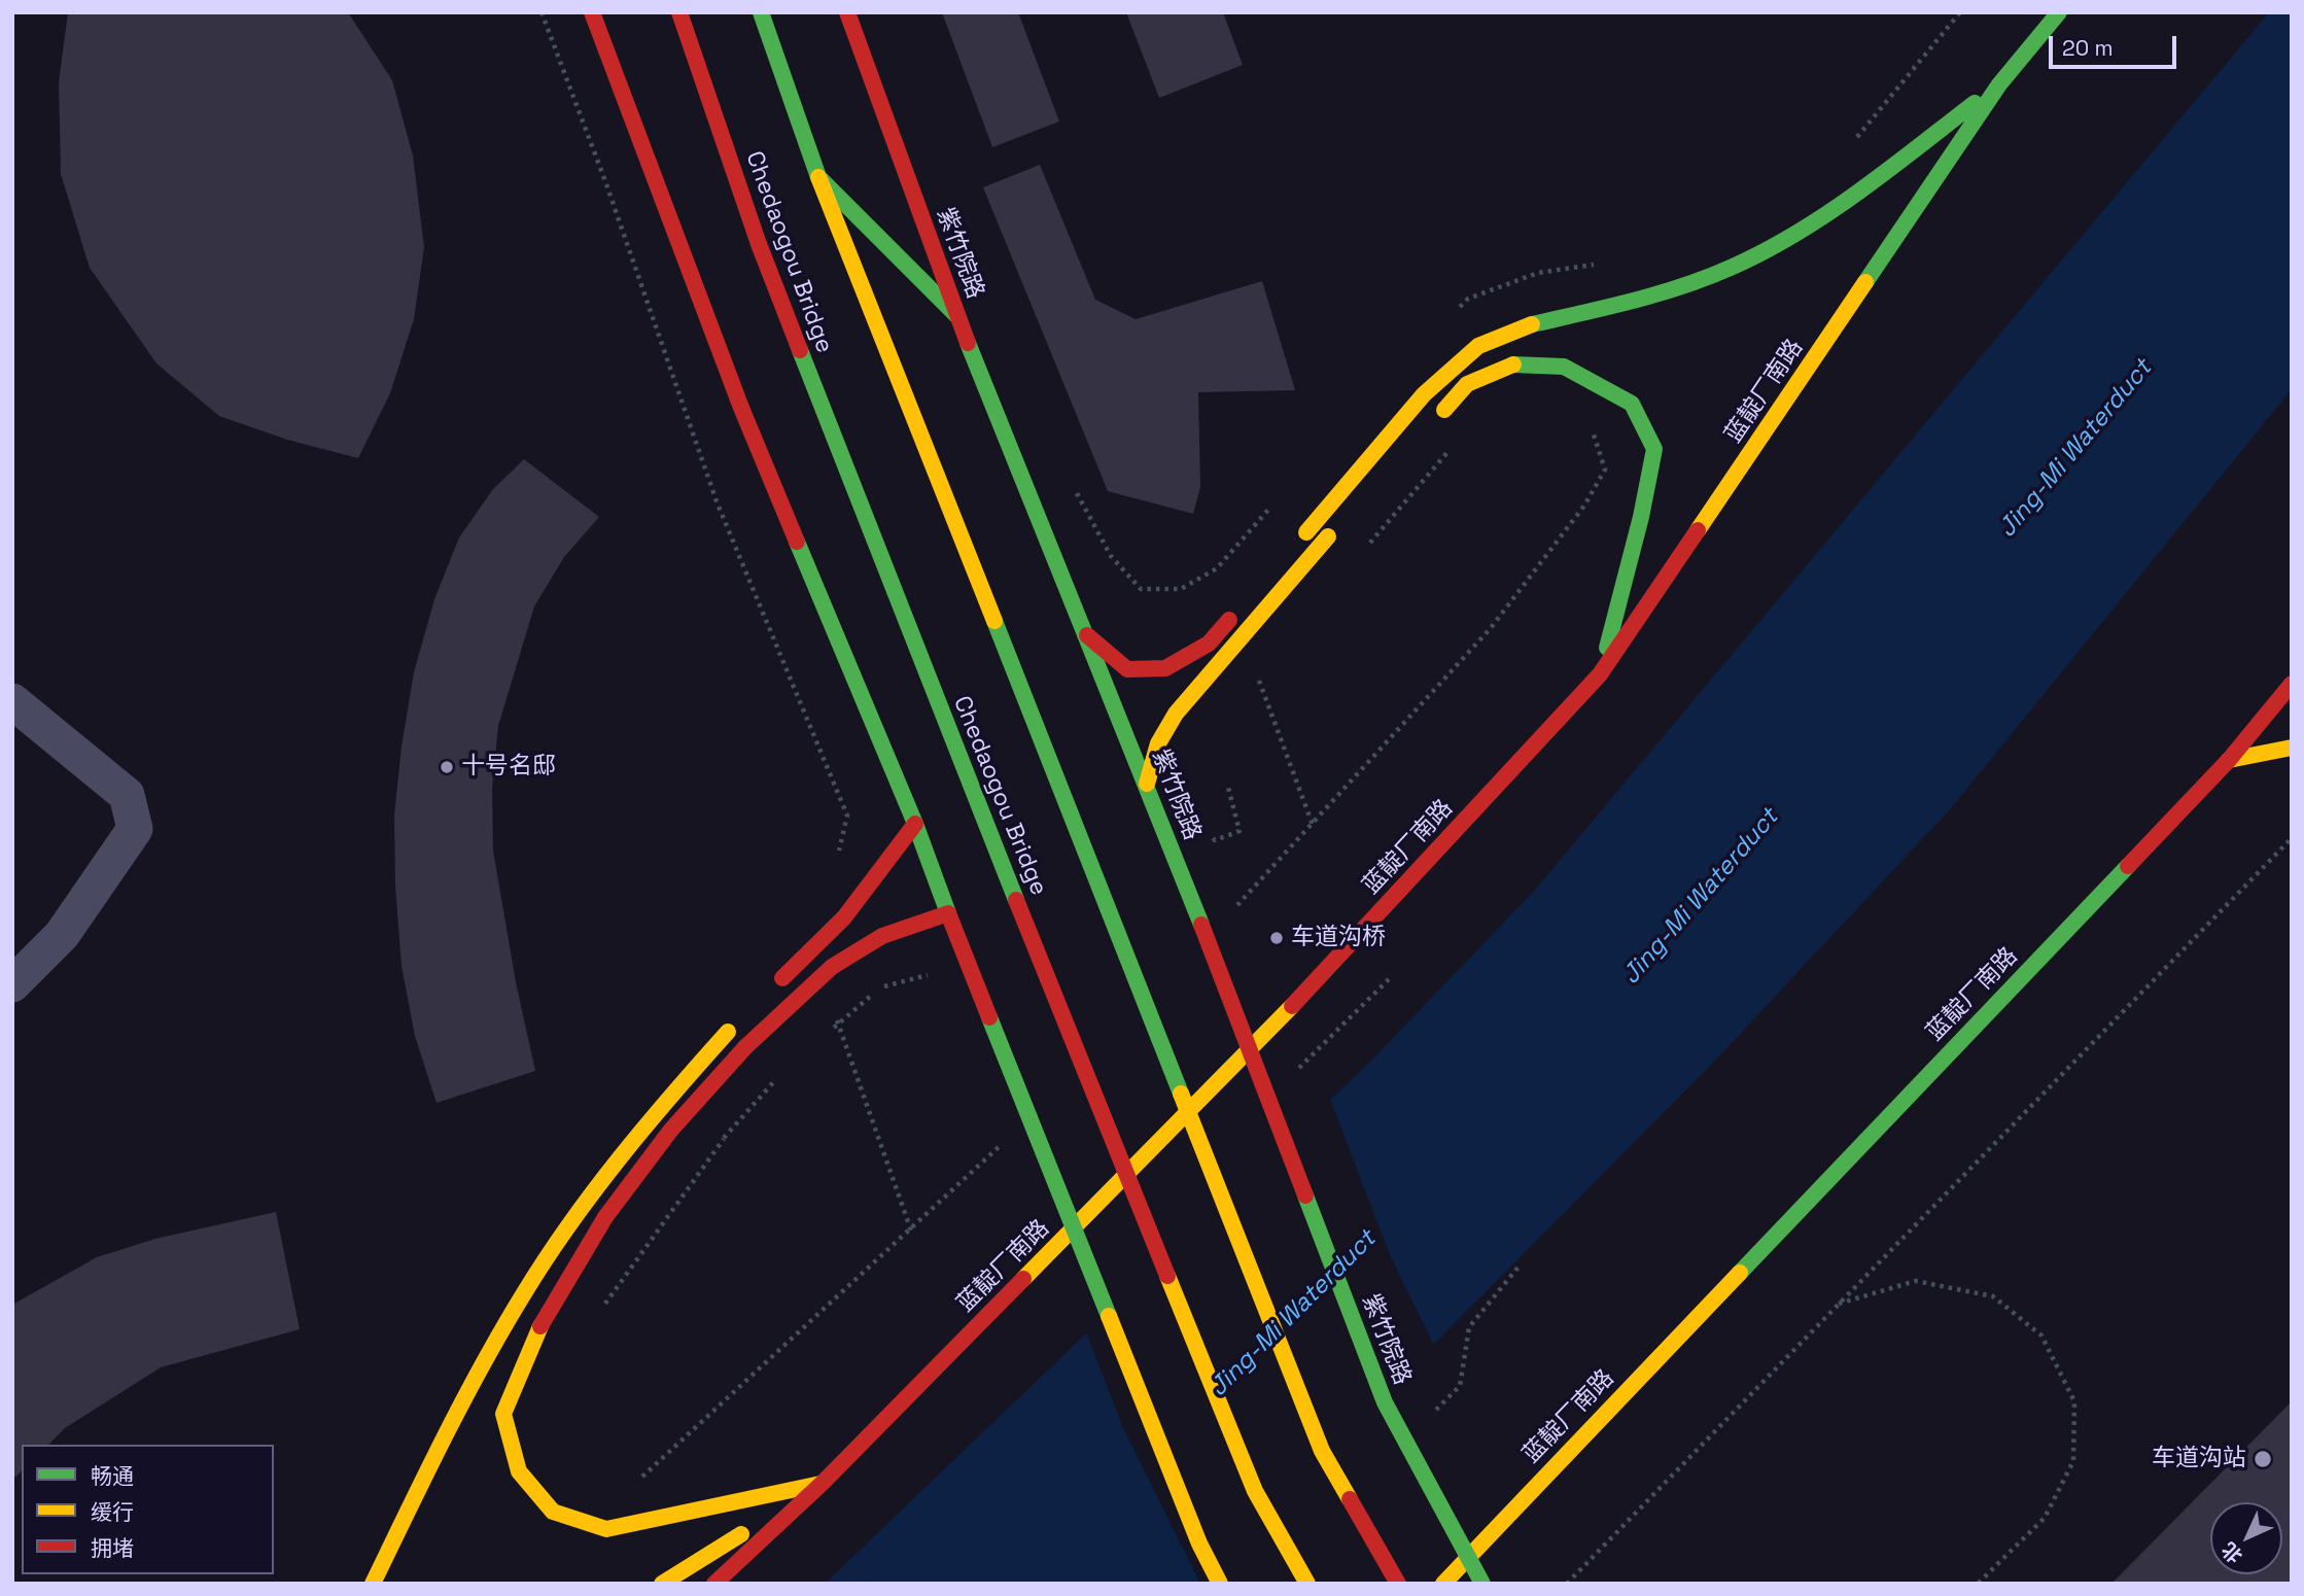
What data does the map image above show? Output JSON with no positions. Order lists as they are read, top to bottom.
{
  "streets": {
    "main road": ["Chedaogou Bridge", "紫竹院路", "蓝靛厂南路"]
  },
  "water": ["Jing-Mi Waterduct"],
  "places": ["十号名邸", "车道沟桥", "车道沟站"],
  "legend": ["畅通", "缓行", "拥堵"],
  "scale_bar": "20 m",
  "north": "bottom left"
}
